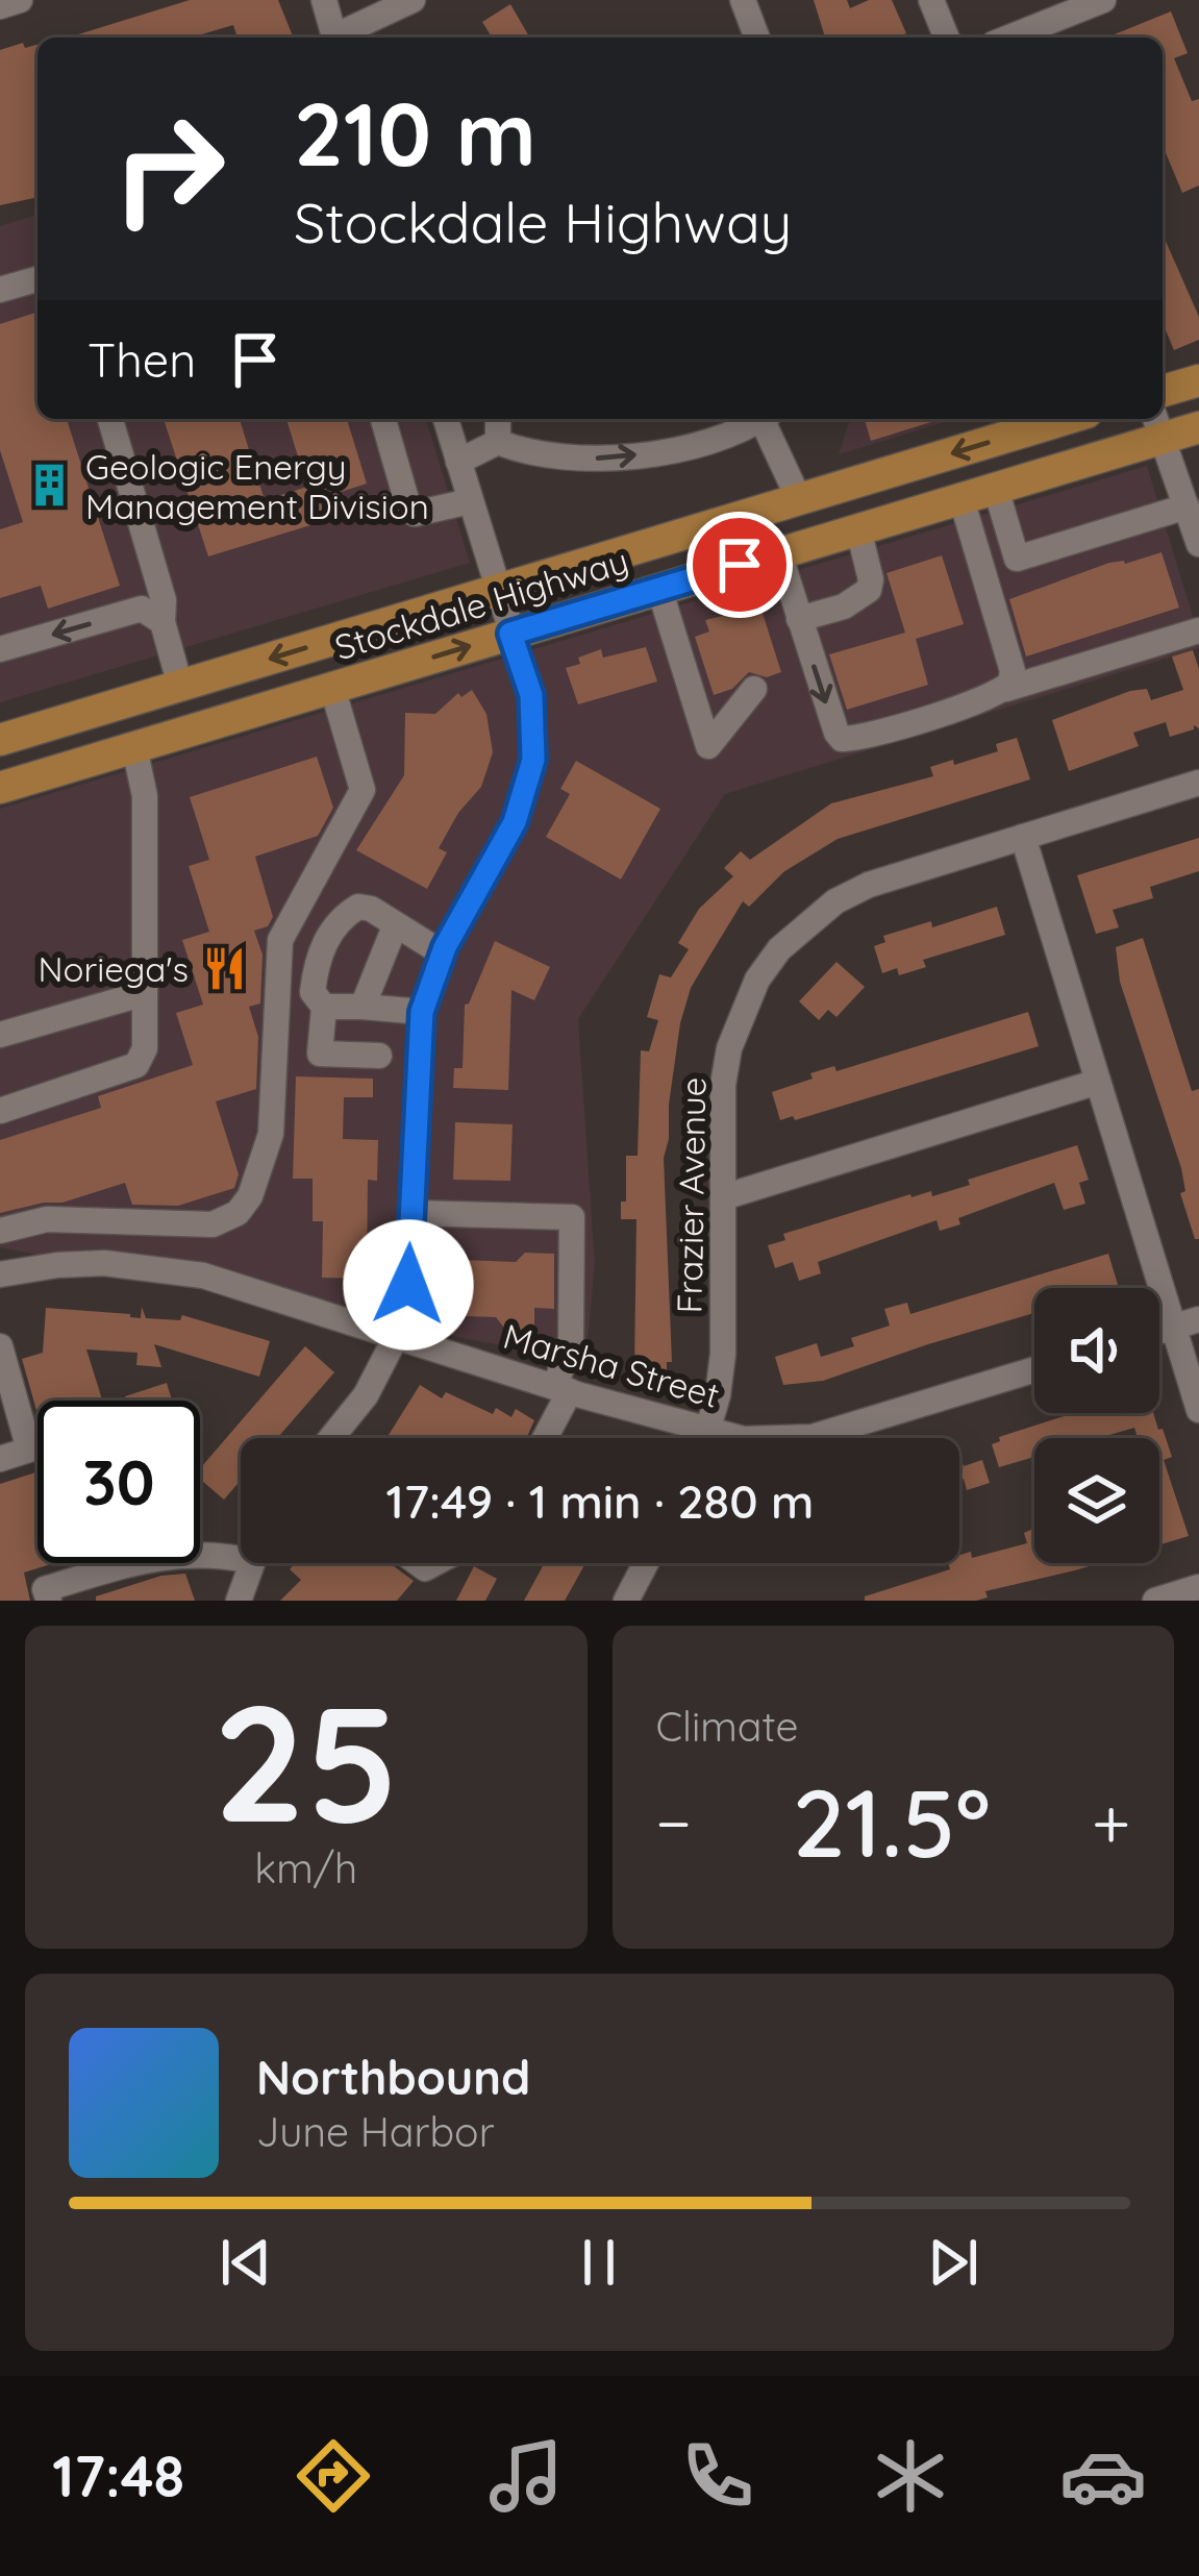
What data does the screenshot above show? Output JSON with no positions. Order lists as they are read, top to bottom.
{
  "streets": {
    "main road": ["Stockdale Highway"],
    "street": ["Frazier Avenue", "Marsha Street"]
  },
  "crossings": [
    ["Frazier Avenue", "Marsha Street"]
  ],
  "places": {
    "building": ["Geologic Energy Management Division"],
    "restaurant": ["Noriega's"]
  },
  "page": {
    "turn": ["210 m", "Stockdale Highway"],
    "then": "Then",
    "limit": "30",
    "trip": "17:49 · 1 min · 280 m",
    "tile": [
      ["25", "km/h"],
      "Climate"
    ],
    "heat": ["−", "21.5°", "+"],
    "song": ["Northbound", "June Harbor"],
    "tabs": "17:48"
  }
}
